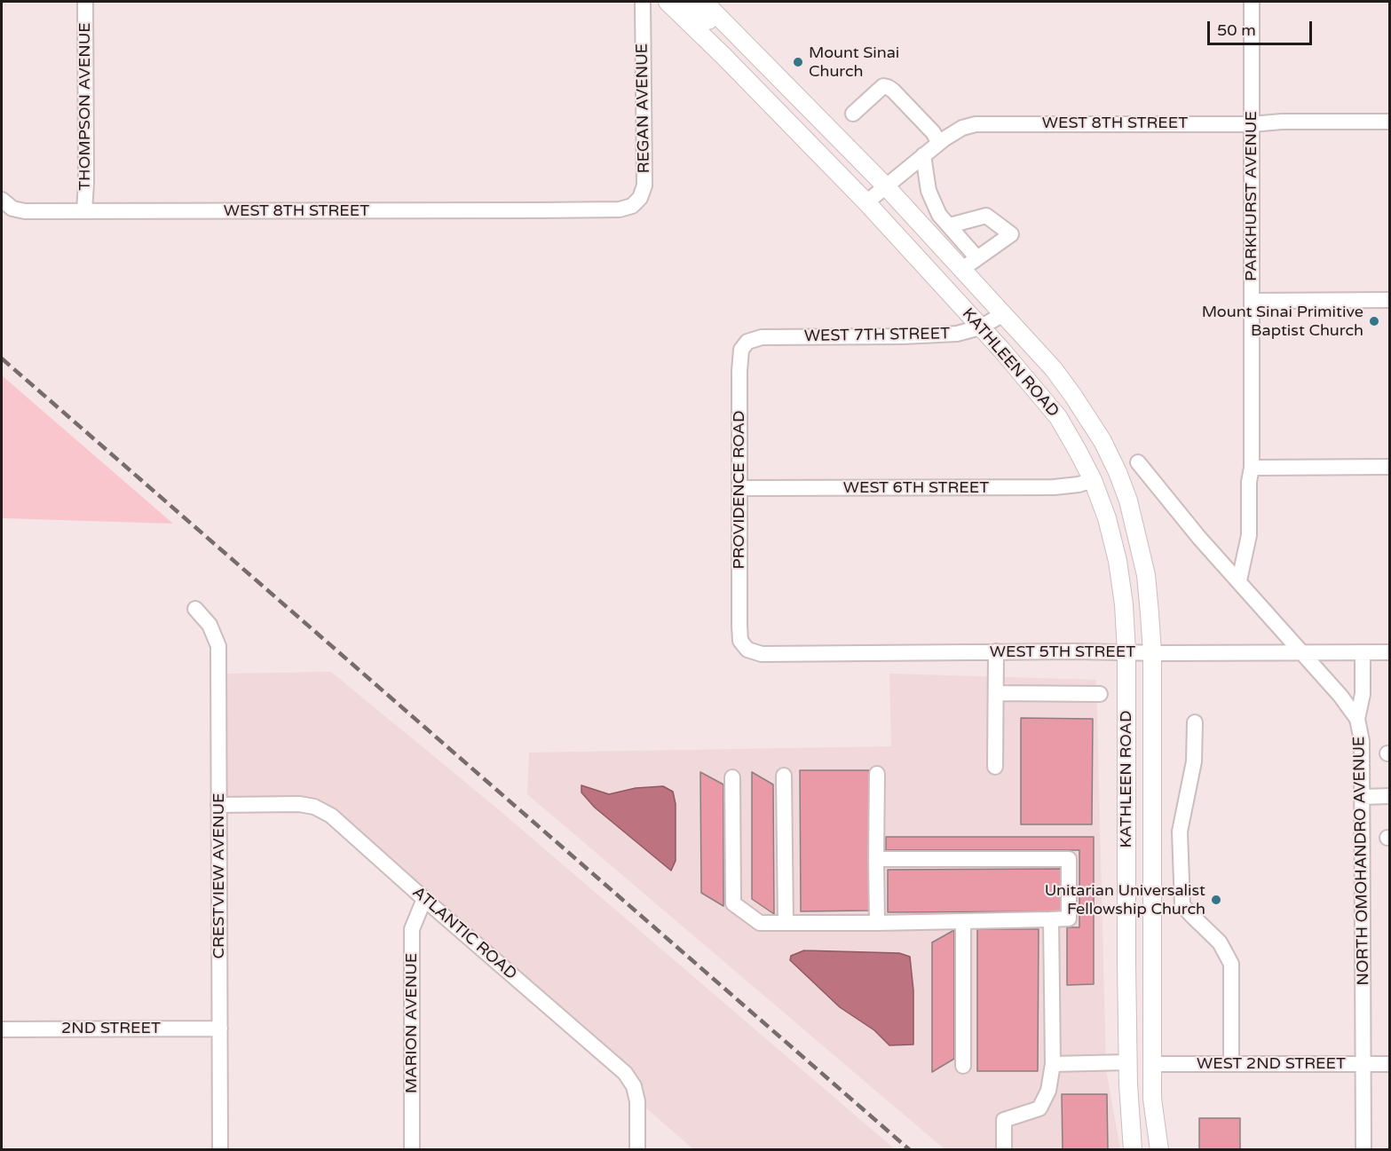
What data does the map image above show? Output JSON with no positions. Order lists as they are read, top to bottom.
{
  "streets": {
    "main road": ["KATHLEEN ROAD"],
    "street": [
      "THOMPSON AVENUE",
      "REGAN AVENUE",
      "WEST 8TH STREET",
      "PARKHURST AVENUE",
      "WEST 7TH STREET",
      "WEST 6TH STREET",
      "PROVIDENCE ROAD",
      "WEST 5TH STREET",
      "NORTH OMOHANDRO AVENUE",
      "CRESTVIEW AVENUE",
      "ATLANTIC ROAD",
      "MARION AVENUE",
      "2ND STREET",
      "WEST 2ND STREET"
    ]
  },
  "crossings": [
    ["THOMPSON AVENUE", "WEST 8TH STREET"],
    ["REGAN AVENUE", "WEST 8TH STREET"],
    ["WEST 8TH STREET", "PARKHURST AVENUE"],
    ["WEST 8TH STREET", "KATHLEEN ROAD"],
    ["PARKHURST AVENUE", "NORTH OMOHANDRO AVENUE"],
    ["WEST 7TH STREET", "KATHLEEN ROAD"],
    ["WEST 7TH STREET", "PROVIDENCE ROAD"],
    ["KATHLEEN ROAD", "WEST 6TH STREET"],
    ["KATHLEEN ROAD", "WEST 5TH STREET"],
    ["KATHLEEN ROAD", "WEST 2ND STREET"],
    ["WEST 6TH STREET", "PROVIDENCE ROAD"],
    ["PROVIDENCE ROAD", "WEST 5TH STREET"],
    ["WEST 5TH STREET", "NORTH OMOHANDRO AVENUE"],
    ["NORTH OMOHANDRO AVENUE", "WEST 2ND STREET"],
    ["CRESTVIEW AVENUE", "ATLANTIC ROAD"],
    ["CRESTVIEW AVENUE", "2ND STREET"],
    ["ATLANTIC ROAD", "MARION AVENUE"]
  ],
  "places": ["Mount Sinai Church", "Mount Sinai Primitive Baptist Church", "Unitarian Universalist Fellowship Church"],
  "scale_bar": "50 m"
}
